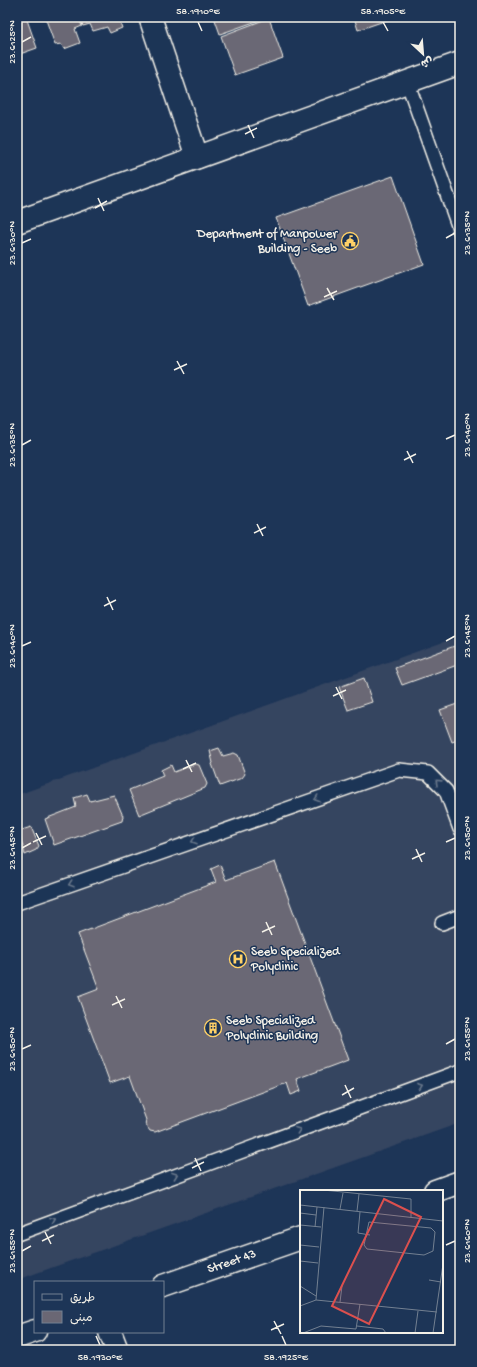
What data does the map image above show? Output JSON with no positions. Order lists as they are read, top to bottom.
{
  "streets": {
    "street": ["Street 43"]
  },
  "places": {
    "public building": ["Department of Manpower Building - Seeb"],
    "hospital": ["Seeb Specialized Polyclinic"],
    "building": ["Seeb Specialized Polyclinic Building"]
  },
  "legend": ["طريق", "مبنى"],
  "north": "bottom right",
  "coordinates": [
    "58.1910°E",
    "58.1905°E",
    "23.6125°N",
    "23.6135°N",
    "23.6130°N",
    "23.6140°N",
    "23.6145°N",
    "23.6150°N",
    "23.6155°N",
    "23.6160°N",
    "58.1930°E",
    "58.1925°E"
  ]
}
